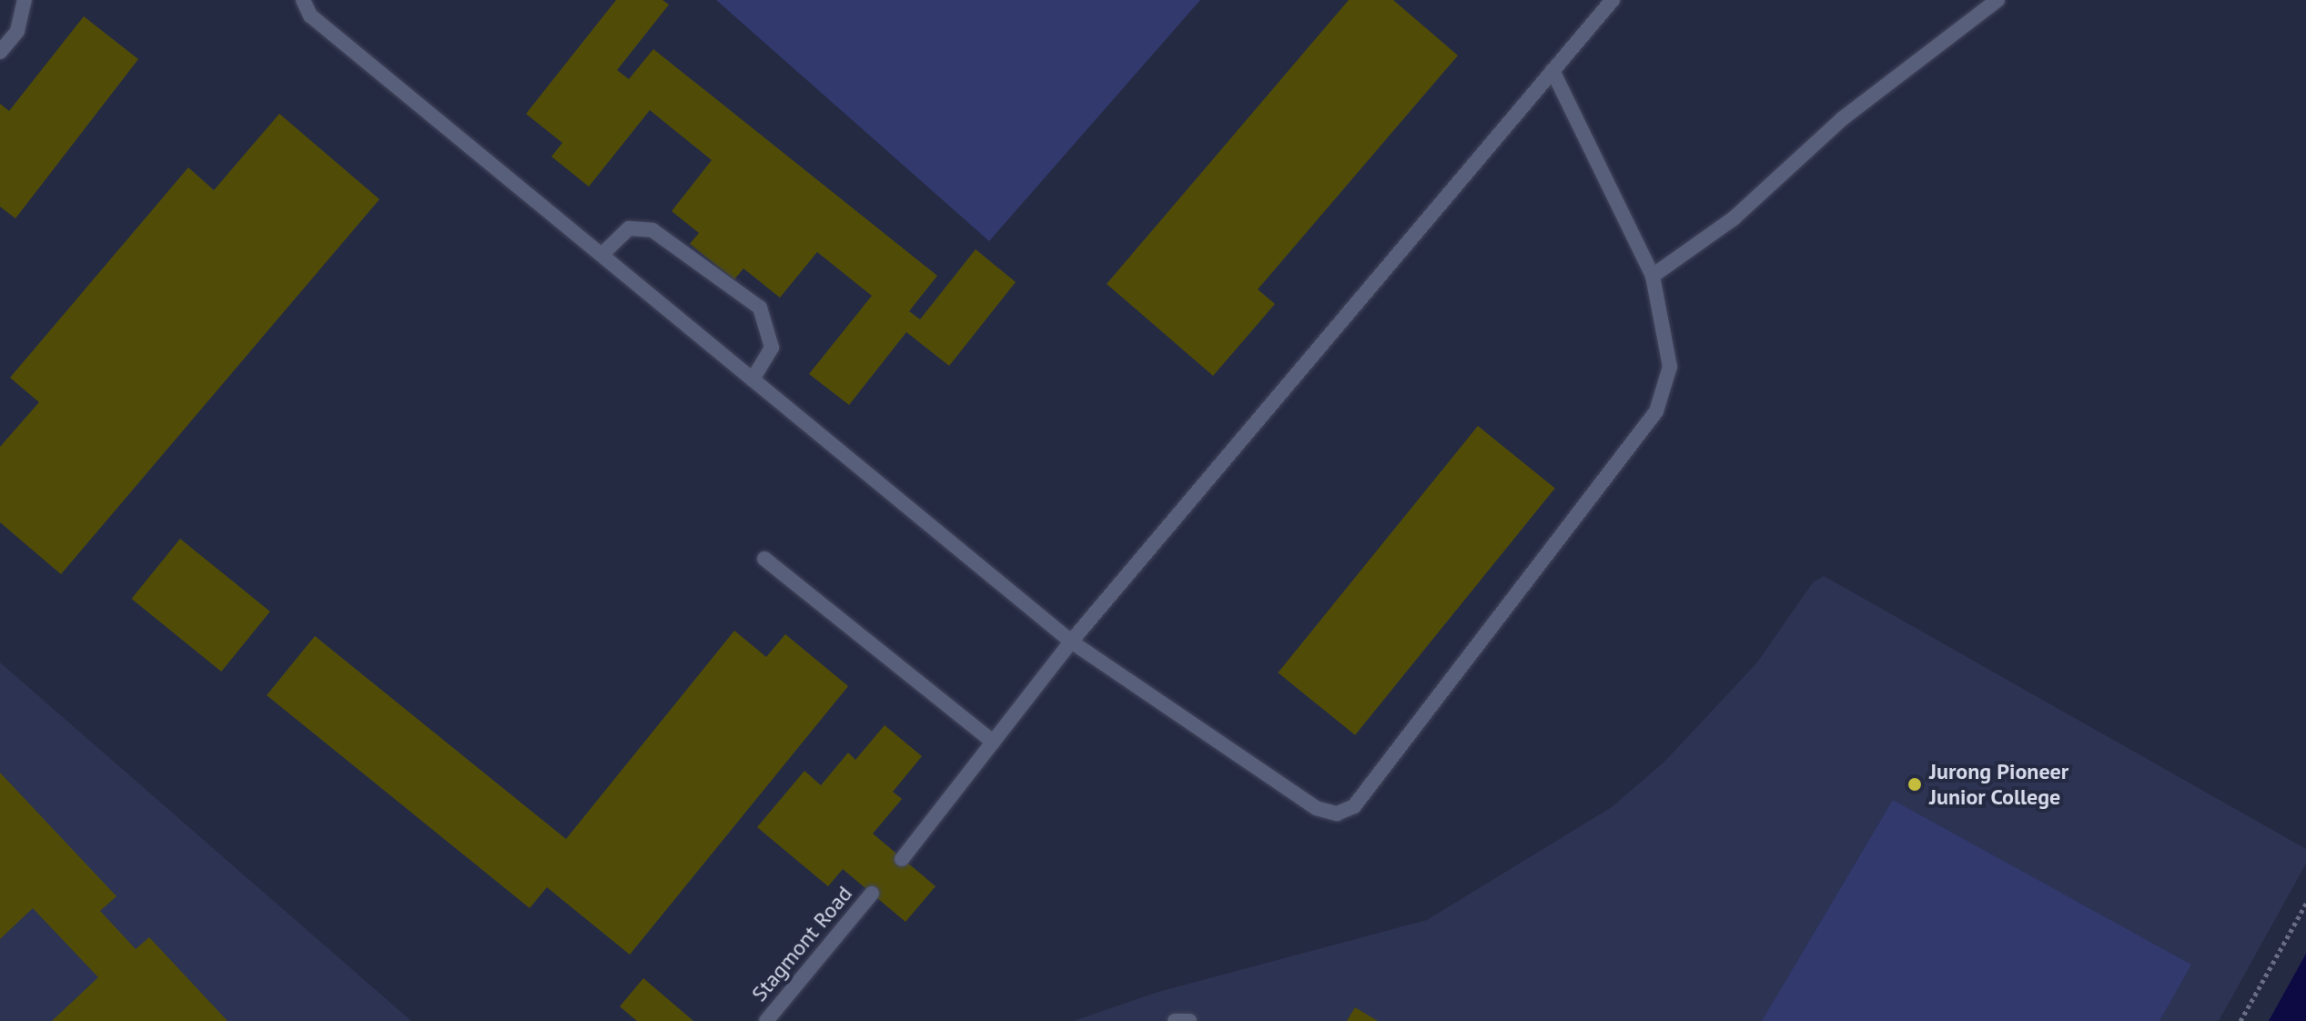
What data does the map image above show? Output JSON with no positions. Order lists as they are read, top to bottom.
{
  "streets": {
    "lane": ["Stagmont Road"]
  },
  "places": ["Jurong Pioneer Junior College"]
}
